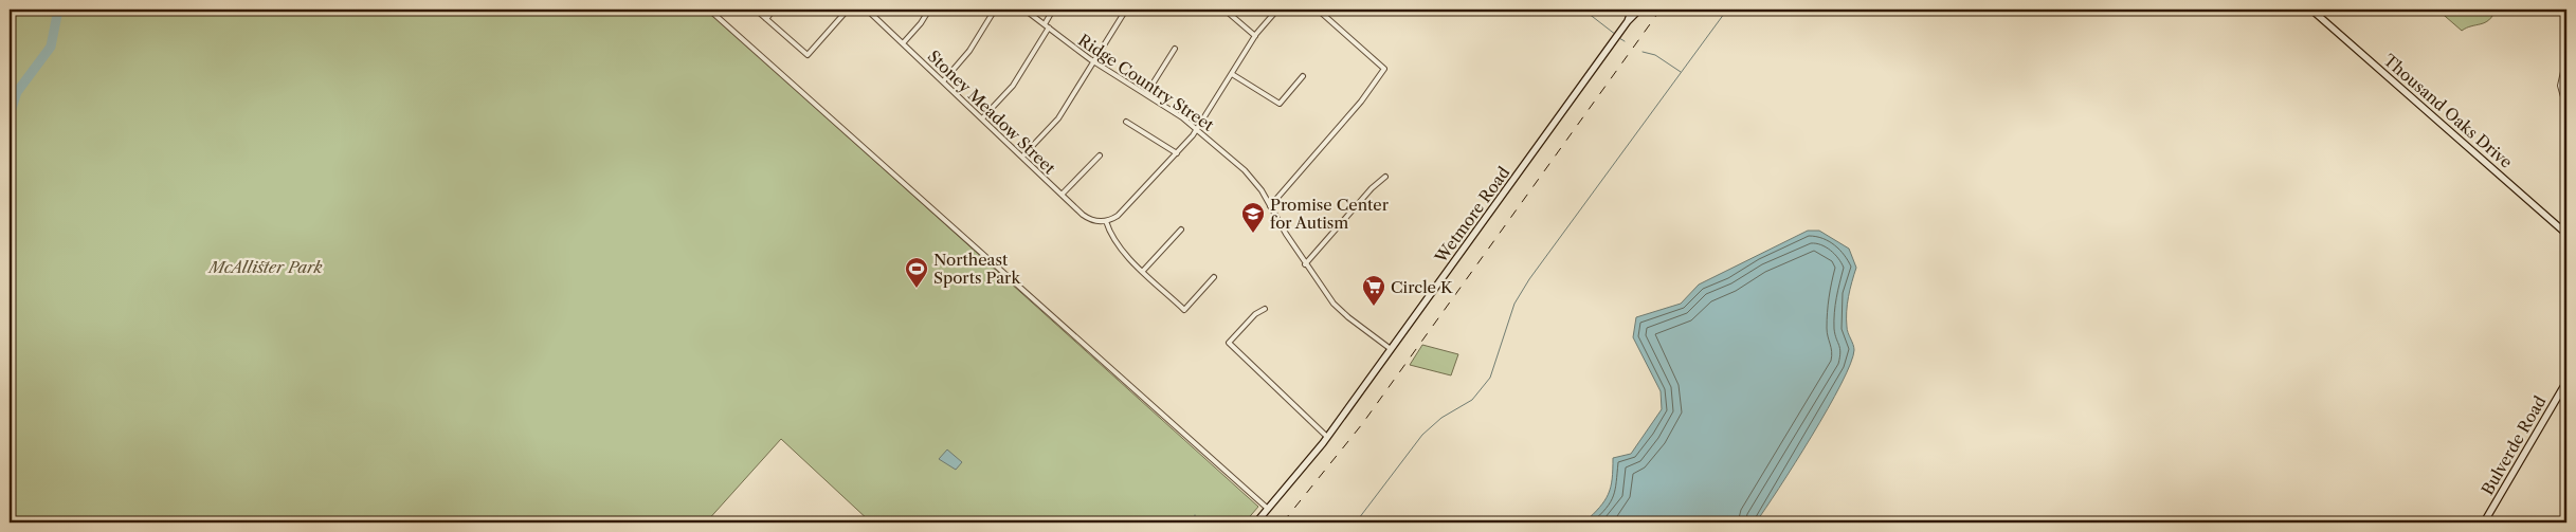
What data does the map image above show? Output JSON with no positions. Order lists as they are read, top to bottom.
{
  "streets": {
    "main road": ["Thousand Oaks Drive", "Wetmore Road", "Bulverde Road"],
    "street": ["Ridge Country Street", "Stoney Meadow Street"]
  },
  "crossings": [
    ["Ridge Country Street", "Wetmore Road"]
  ],
  "parks": ["McAllister Park"],
  "places": {
    "school or university": ["Promise Center for Autism"],
    "sports": ["Northeast Sports Park"],
    "supermarket": ["Circle K"]
  }
}
